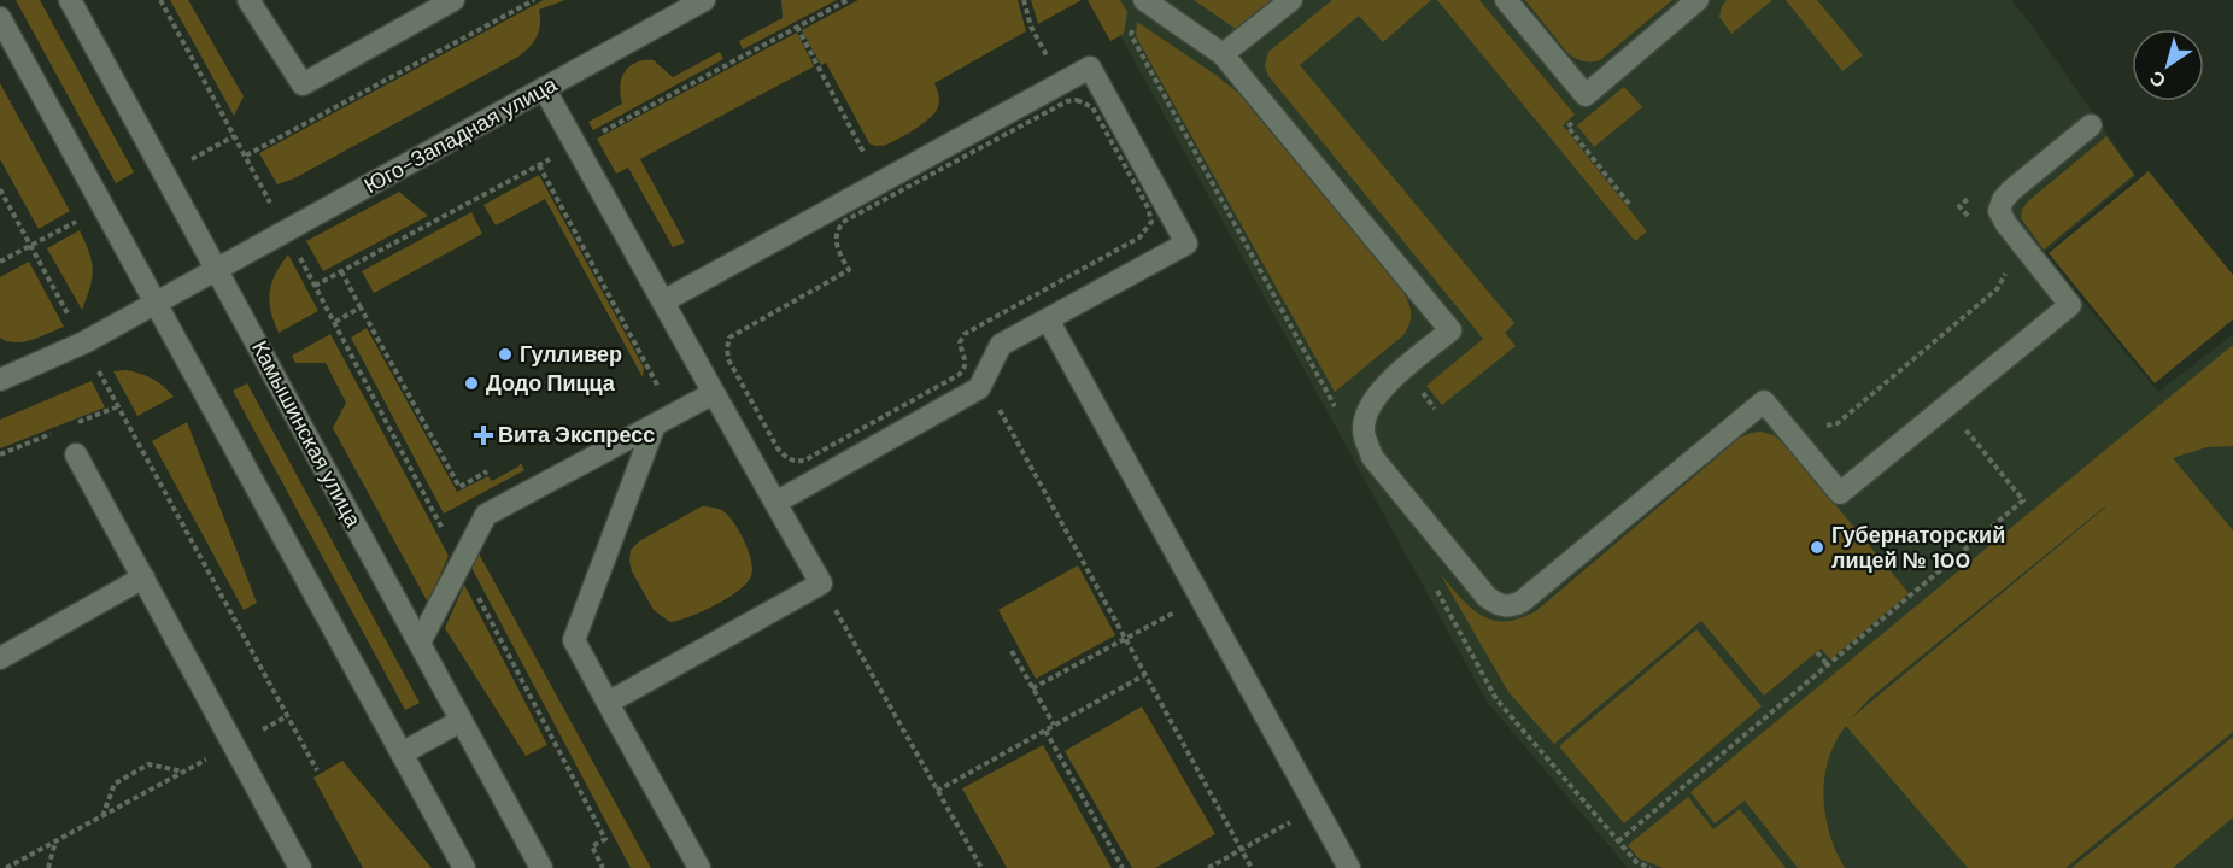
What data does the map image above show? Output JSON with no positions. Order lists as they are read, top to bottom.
{
  "streets": {
    "street": ["Юго-Западная улица", "Камышинская улица"]
  },
  "crossings": [
    ["Юго-Западная улица", "Камышинская улица"]
  ],
  "places": {
    "other": ["Гулливер", "Додо Пицца", "Губернаторский лицей № 100"],
    "health": ["Вита Экспресс"]
  },
  "north": "bottom left"
}
